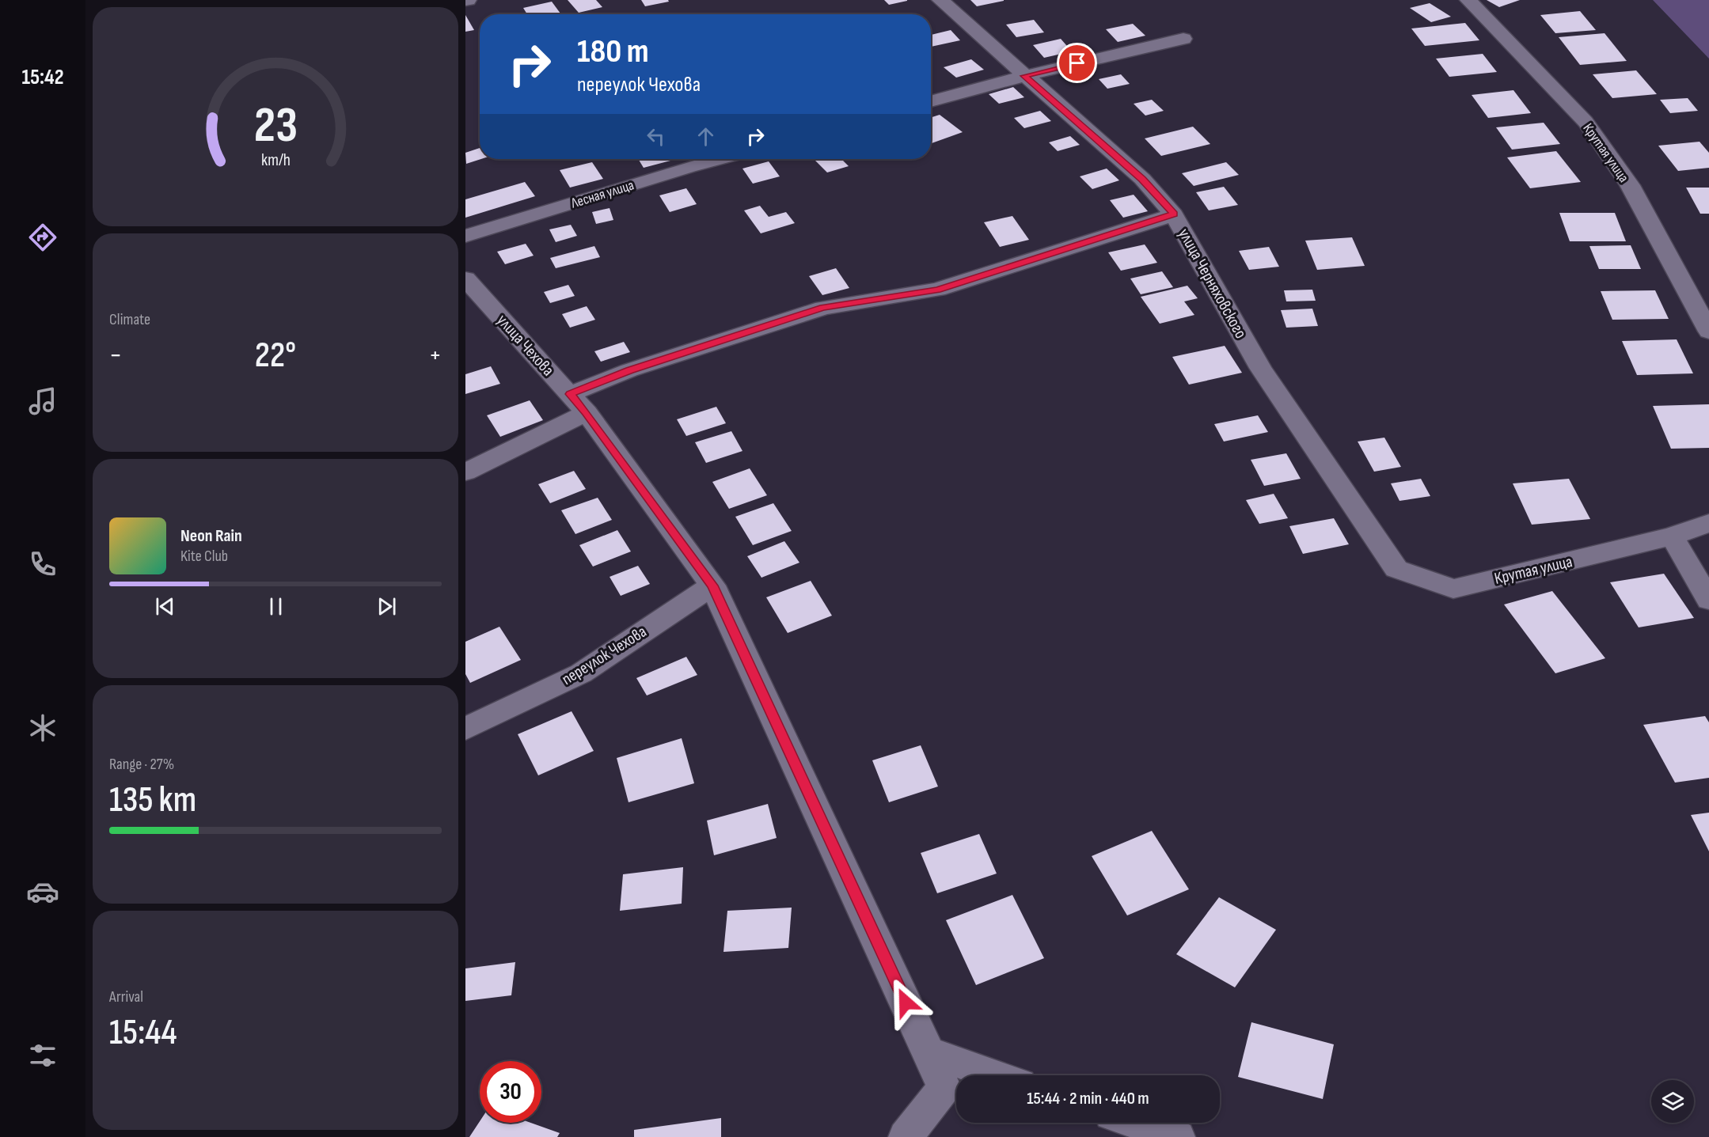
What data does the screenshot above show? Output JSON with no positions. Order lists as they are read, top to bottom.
{
  "streets": {
    "street": [
      "Крутая улица",
      "Лесная улица",
      "улица Черняховского",
      "улица Чехова",
      "переулок Чехова"
    ]
  },
  "crossings": [
    ["Крутая улица", "улица Черняховского"],
    ["улица Чехова", "переулок Чехова"]
  ],
  "page": {
    "tabs": "15:42",
    "turn": ["180 m", "переулок Чехова"],
    "tile": [
      "Climate",
      ["Range · 27%", "135 km"],
      ["Arrival", "15:44"]
    ],
    "heat": ["−", "22°", "+"],
    "song": ["Neon Rain", "Kite Club"],
    "limit": "30",
    "trip": "15:44 · 2 min · 440 m",
    "gauge": ["23", "km/h"]
  }
}
